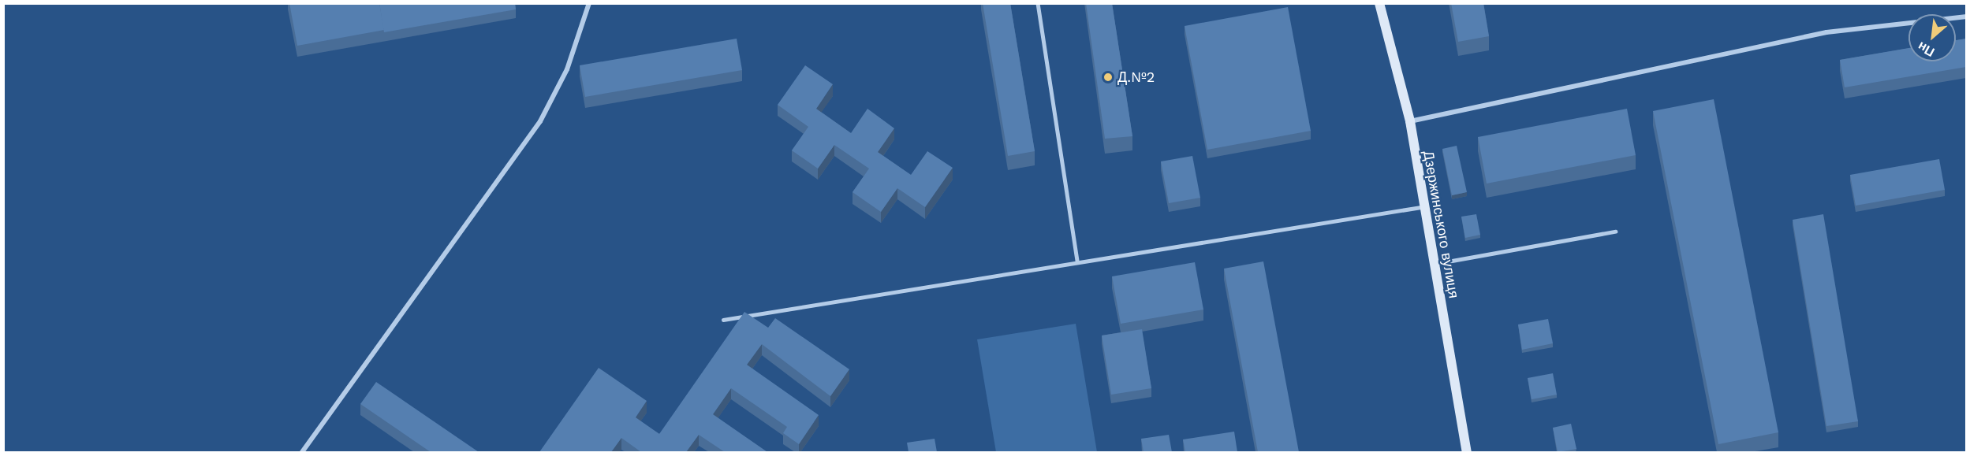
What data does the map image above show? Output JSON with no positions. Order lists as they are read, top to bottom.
{
  "streets": {
    "main road": ["Дзержинського вулиця"]
  },
  "places": ["Д.№2"],
  "north": "bottom left"
}
